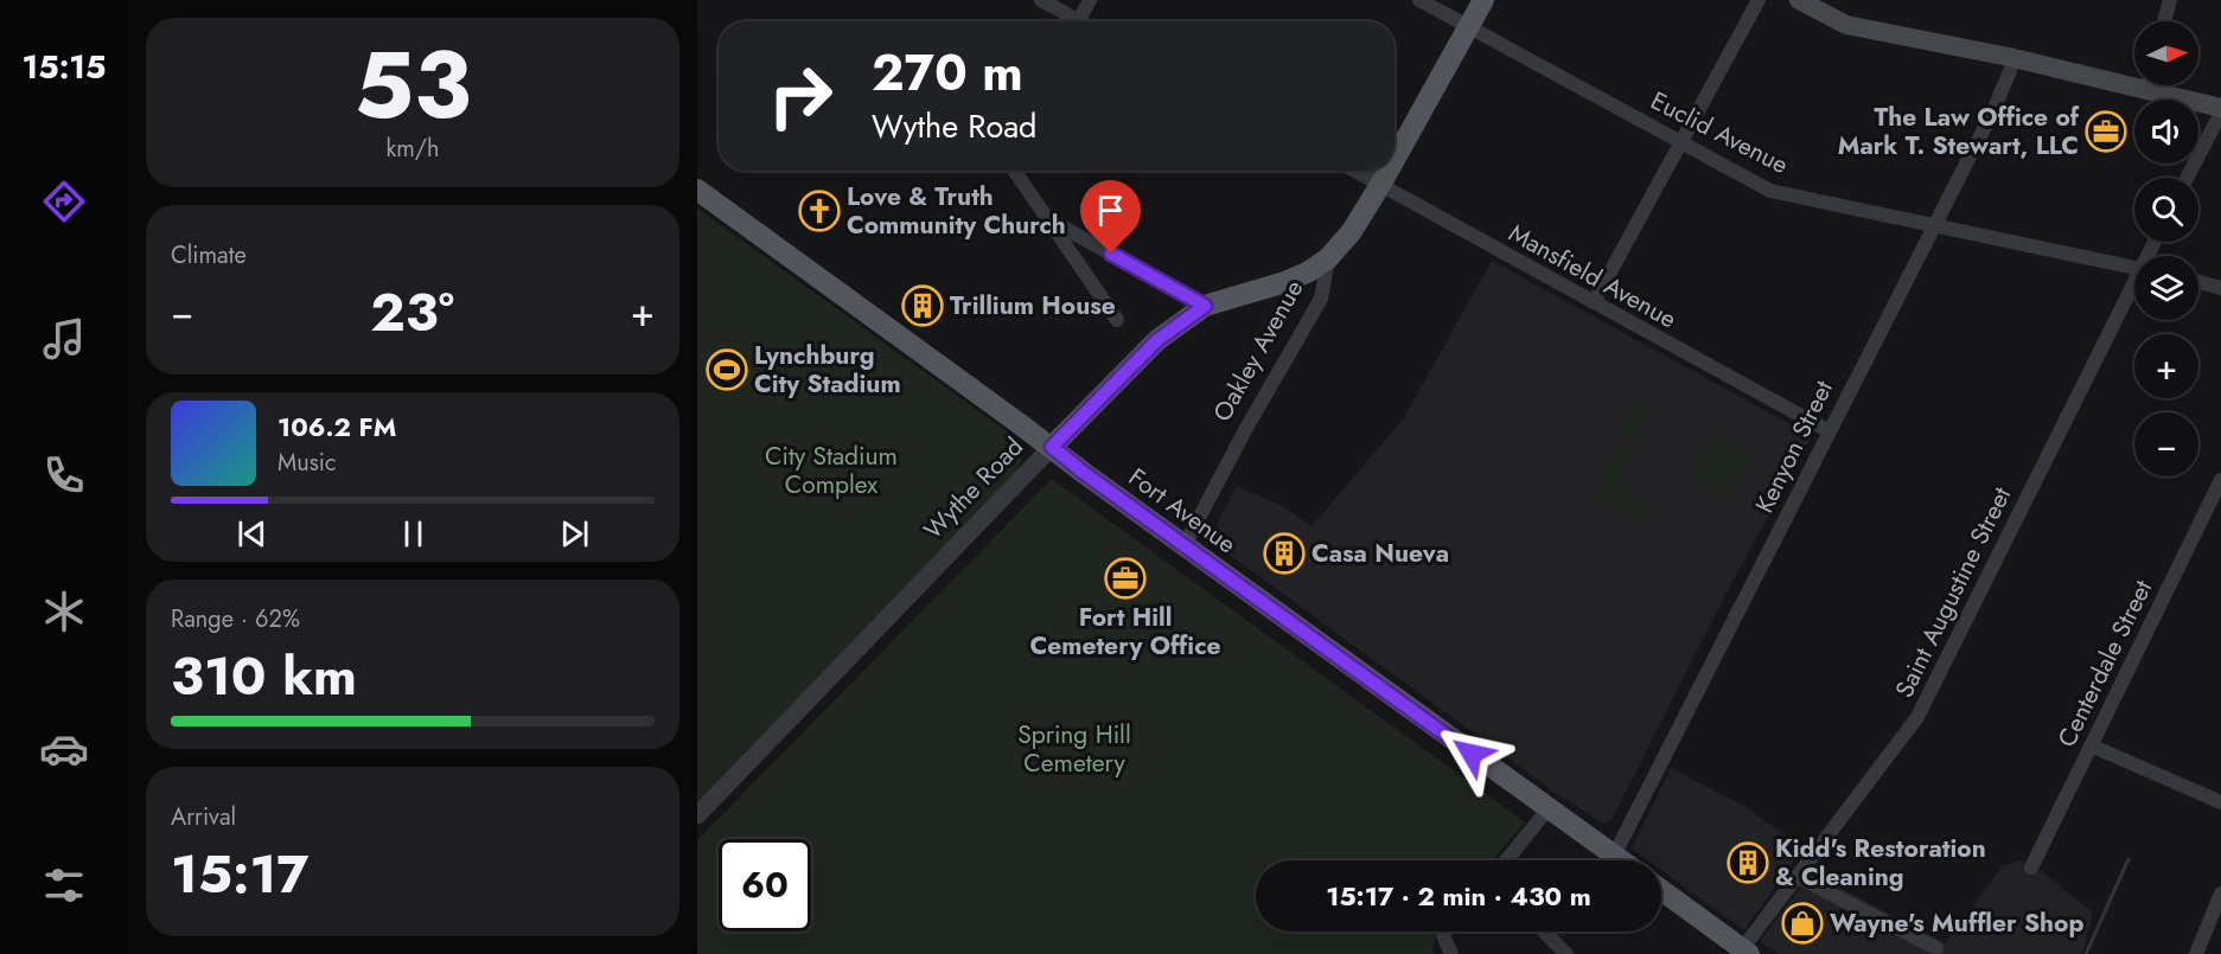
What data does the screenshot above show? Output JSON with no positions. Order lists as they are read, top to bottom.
{
  "streets": {
    "main road": ["Oakley Avenue", "Wythe Road", "Fort Avenue"],
    "street": [
      "Euclid Avenue",
      "Mansfield Avenue",
      "Kenyon Street",
      "Saint Augustine Street",
      "Centerdale Street"
    ]
  },
  "crossings": [
    ["Euclid Avenue", "Oakley Avenue"],
    ["Euclid Avenue", "Kenyon Street"],
    ["Mansfield Avenue", "Oakley Avenue"],
    ["Mansfield Avenue", "Kenyon Street"],
    ["Oakley Avenue", "Wythe Road"],
    ["Oakley Avenue", "Fort Avenue"],
    ["Kenyon Street", "Fort Avenue"],
    ["Wythe Road", "Fort Avenue"]
  ],
  "parks": ["City Stadium Complex", "Spring Hill Cemetery"],
  "places": {
    "office": ["The Law Office of Mark T. Stewart, LLC", "Fort Hill Cemetery Office"],
    "church": ["Love & Truth Community Church"],
    "building": ["Trillium House", "Casa Nueva", "Kidd's Restoration & Cleaning"],
    "sports": ["Lynchburg City Stadium"],
    "shop": ["Wayne's Muffler Shop"]
  },
  "north": "right",
  "page": {
    "tabs": "15:15",
    "tile": [
      ["53", "km/h"],
      "Climate",
      ["Range · 62%", "310 km"],
      ["Arrival", "15:17"]
    ],
    "map_buttons": ["+", "−"],
    "turn": ["270 m", "Wythe Road"],
    "heat": ["−", "23°", "+"],
    "song": ["106.2 FM", "Music"],
    "limit": "60",
    "trip": "15:17 · 2 min · 430 m"
  }
}
